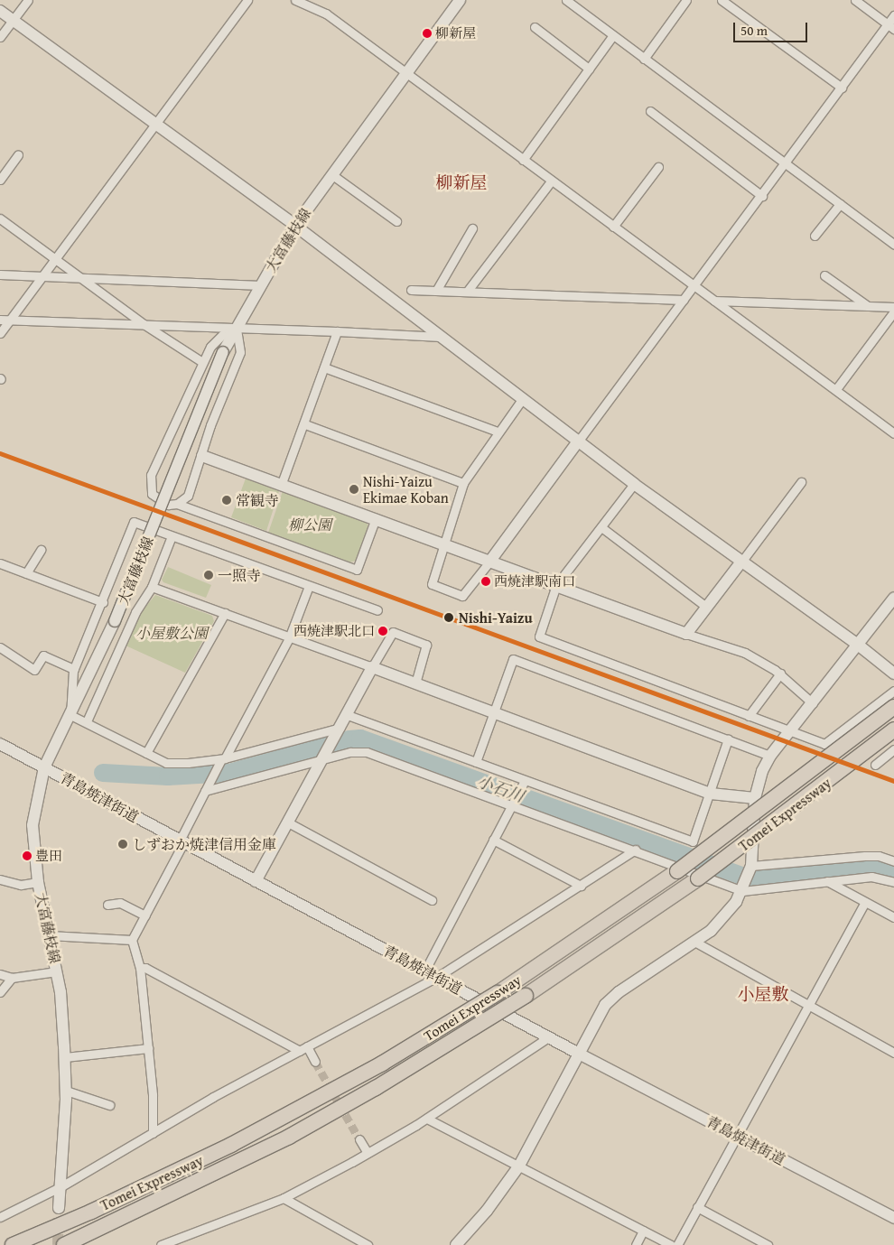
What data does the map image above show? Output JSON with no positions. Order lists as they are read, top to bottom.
{
  "streets": {
    "highway": ["Tomei Expressway"],
    "street": ["大富藤枝線", "青島焼津街道"]
  },
  "crossings": [
    ["大富藤枝線", "青島焼津街道"]
  ],
  "districts": ["柳新屋", "小屋敷"],
  "water": ["小石川"],
  "parks": ["柳公園", "小屋敷公園"],
  "places": [
    "柳新屋",
    "Nishi-Yaizu Ekimae Koban",
    "常観寺",
    "一照寺",
    "西焼津駅南口",
    "Nishi-Yaizu",
    "西焼津駅北口",
    "しずおか焼津信用金庫",
    "豊田"
  ],
  "scale_bar": "50 m"
}
